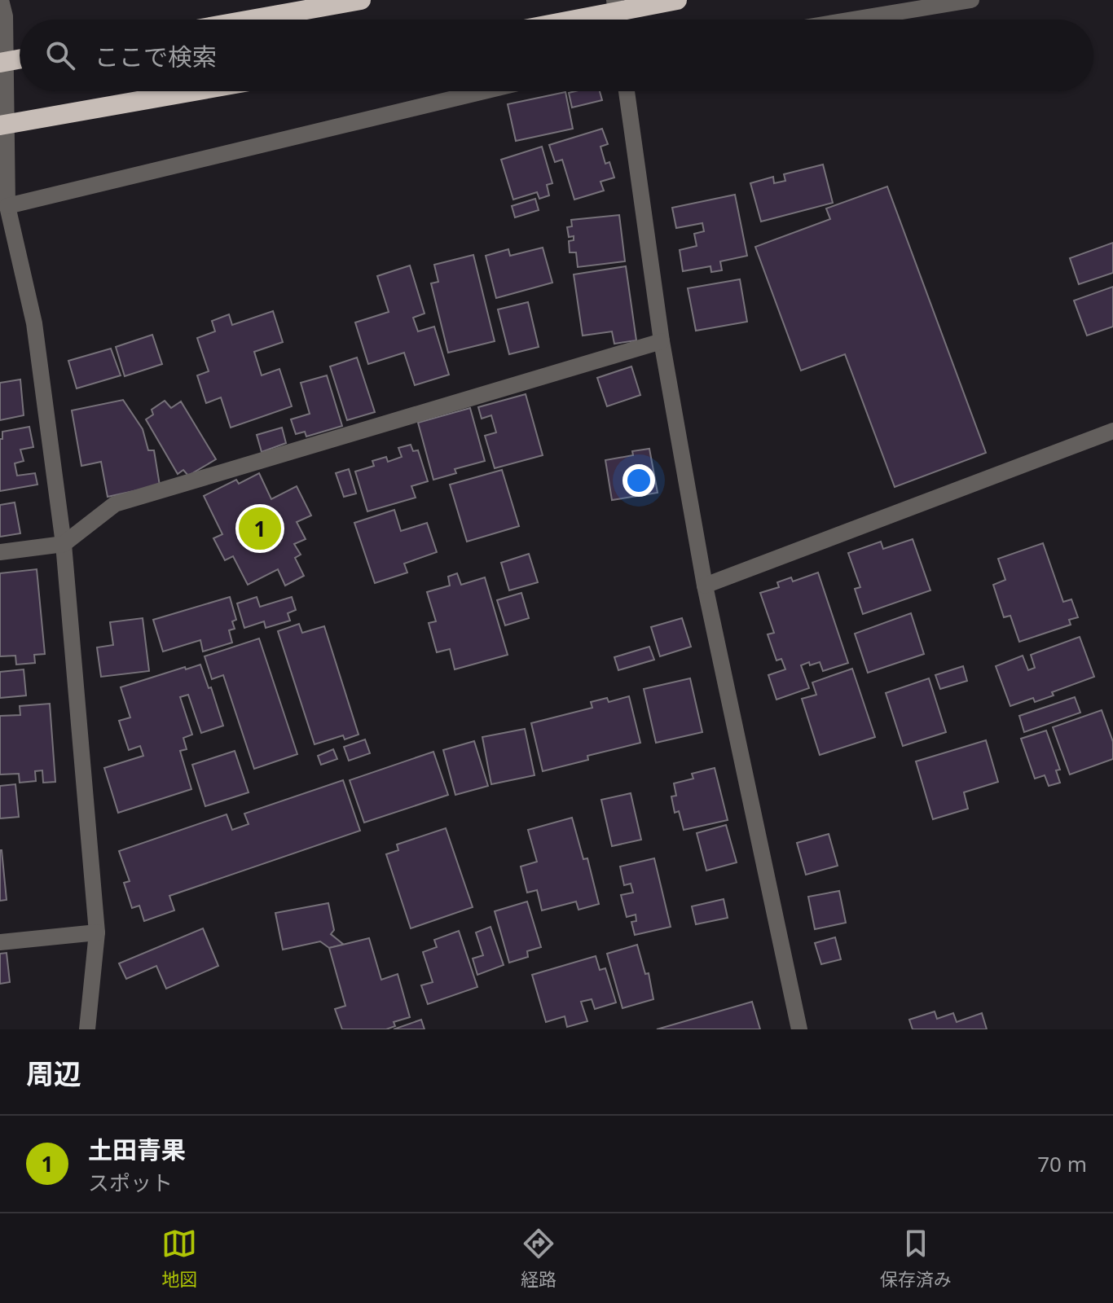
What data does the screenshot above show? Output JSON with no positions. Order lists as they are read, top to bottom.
{
  "page": {
    "search": "ここで検索",
    "pins": "1",
    "heading": "周辺",
    "list": [
      {
        "mark": "1",
        "name": "土田青果",
        "note": "スポット",
        "value": "70 m"
      }
    ],
    "nav": ["地図", "経路", "保存済み"]
  }
}
